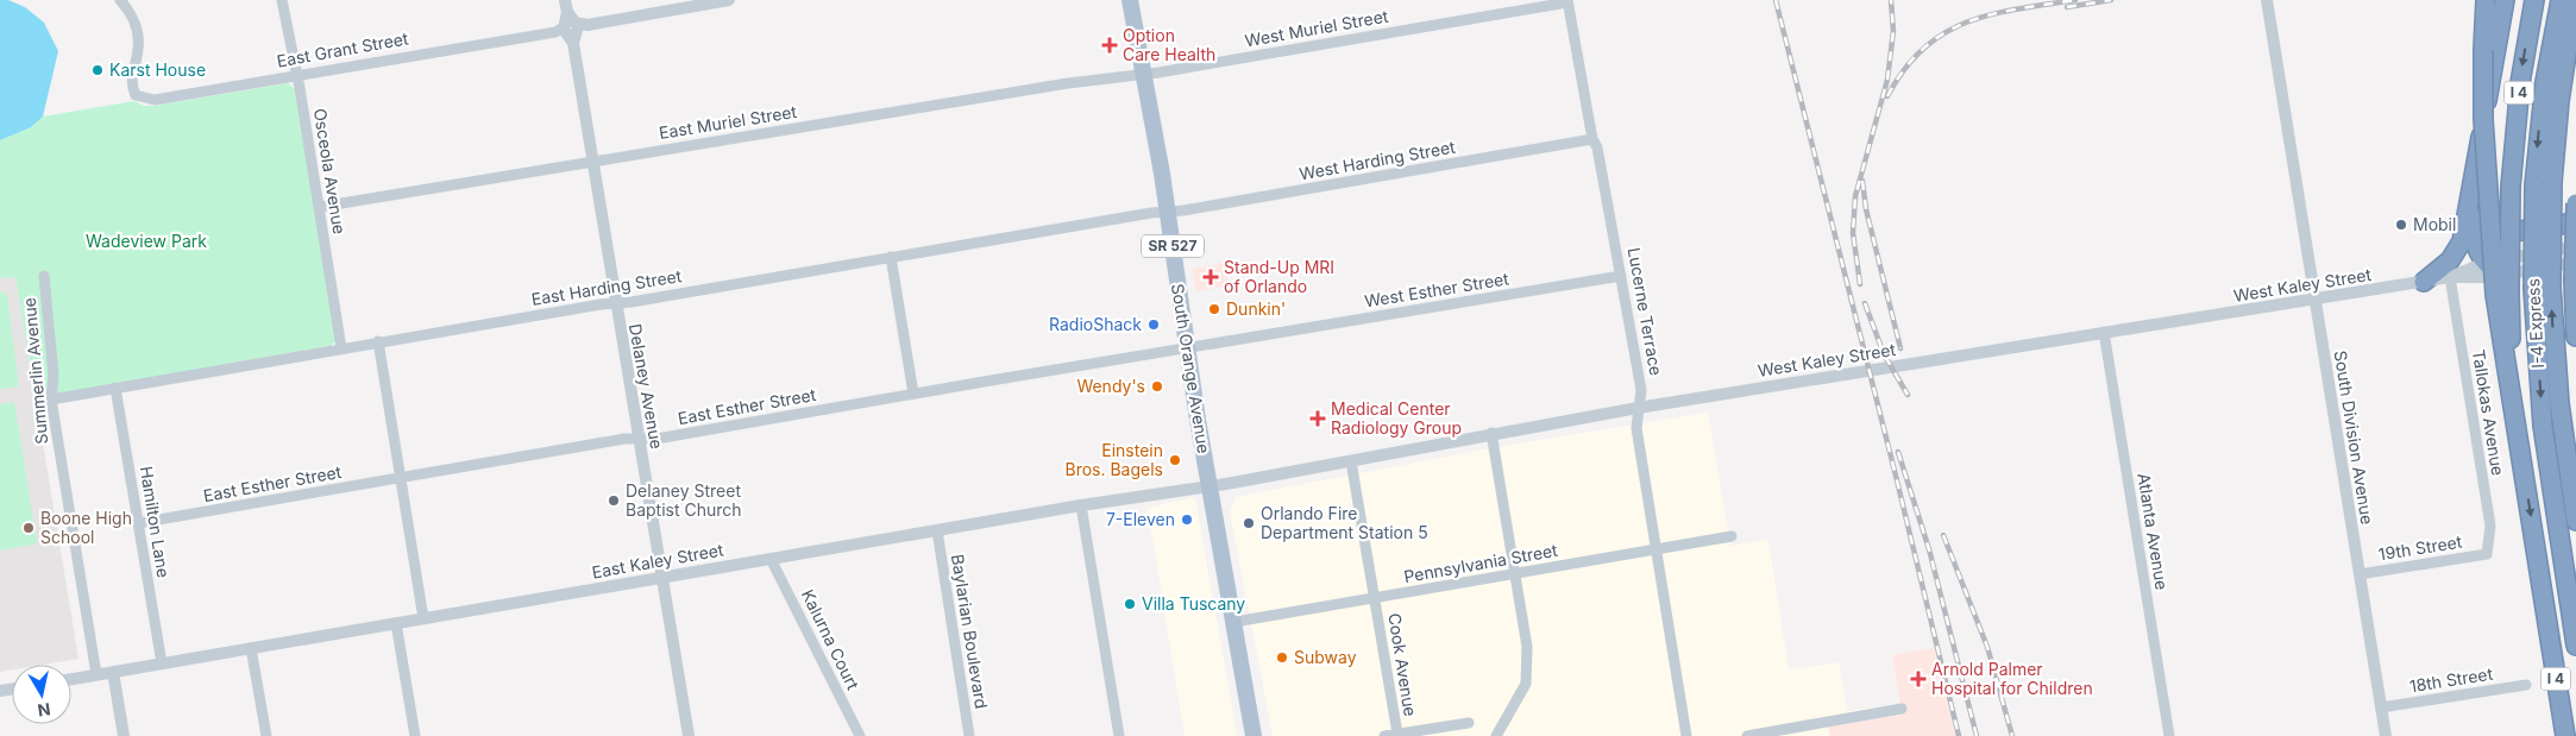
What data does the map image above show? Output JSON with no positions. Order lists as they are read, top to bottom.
{
  "streets": {
    "highway": ["I 4", "I-4 Express"],
    "main road": ["SR 527", "South Orange Avenue"],
    "street": [
      "West Muriel Street",
      "East Grant Street",
      "East Muriel Street",
      "West Harding Street",
      "Osceola Avenue",
      "West Kaley Street",
      "East Harding Street",
      "West Esther Street",
      "Lucerne Terrace",
      "Summerlin Avenue",
      "Delaney Avenue",
      "East Esther Street",
      "Tallokas Avenue",
      "South Division Avenue",
      "Hamilton Lane",
      "Atlanta Avenue",
      "19th Street",
      "East Kaley Street",
      "Pennsylvania Street",
      "Baylarian Boulevard",
      "Kalurna Court",
      "Cook Avenue",
      "18th Street"
    ]
  },
  "crossings": [
    ["West Muriel Street", "East Muriel Street"],
    ["West Muriel Street", "Lucerne Terrace"],
    ["West Muriel Street", "South Orange Avenue"],
    ["East Grant Street", "Osceola Avenue"],
    ["East Grant Street", "Delaney Avenue"],
    ["East Muriel Street", "Osceola Avenue"],
    ["East Muriel Street", "South Orange Avenue"],
    ["East Muriel Street", "Delaney Avenue"],
    ["West Harding Street", "East Harding Street"],
    ["West Harding Street", "Lucerne Terrace"],
    ["West Harding Street", "South Orange Avenue"],
    ["Osceola Avenue", "East Harding Street"],
    ["West Kaley Street", "Lucerne Terrace"],
    ["West Kaley Street", "South Orange Avenue"],
    ["West Kaley Street", "Tallokas Avenue"],
    ["West Kaley Street", "South Division Avenue"],
    ["West Kaley Street", "Atlanta Avenue"],
    ["West Kaley Street", "East Kaley Street"],
    ["West Kaley Street", "Cook Avenue"],
    ["East Harding Street", "South Orange Avenue"],
    ["East Harding Street", "Summerlin Avenue"],
    ["East Harding Street", "Delaney Avenue"],
    ["East Harding Street", "Hamilton Lane"],
    ["West Esther Street", "Lucerne Terrace"],
    ["West Esther Street", "South Orange Avenue"],
    ["West Esther Street", "East Esther Street"],
    ["Lucerne Terrace", "Pennsylvania Street"],
    ["South Orange Avenue", "East Esther Street"],
    ["South Orange Avenue", "East Kaley Street"],
    ["South Orange Avenue", "Pennsylvania Street"],
    ["Summerlin Avenue", "East Kaley Street"],
    ["Delaney Avenue", "East Esther Street"],
    ["Delaney Avenue", "East Kaley Street"],
    ["East Esther Street", "Hamilton Lane"],
    ["Tallokas Avenue", "19th Street"],
    ["South Division Avenue", "19th Street"],
    ["South Division Avenue", "18th Street"],
    ["Hamilton Lane", "East Kaley Street"],
    ["East Kaley Street", "Baylarian Boulevard"],
    ["East Kaley Street", "Kalurna Court"],
    ["Pennsylvania Street", "Cook Avenue"]
  ],
  "parks": ["Wadeview Park"],
  "places": {
    "health": [
      "Option Care Health",
      "Stand-Up MRI of Orlando",
      "Medical Center Radiology Group",
      "Arnold Palmer Hospital for Children"
    ],
    "other": [
      "Karst House",
      "Mobil",
      "Dunkin'",
      "RadioShack",
      "Wendy's",
      "Einstein Bros. Bagels",
      "Delaney Street Baptist Church",
      "7-Eleven",
      "Orlando Fire Department Station 5",
      "Boone High School",
      "Villa Tuscany",
      "Subway"
    ]
  },
  "north": "bottom"
}
